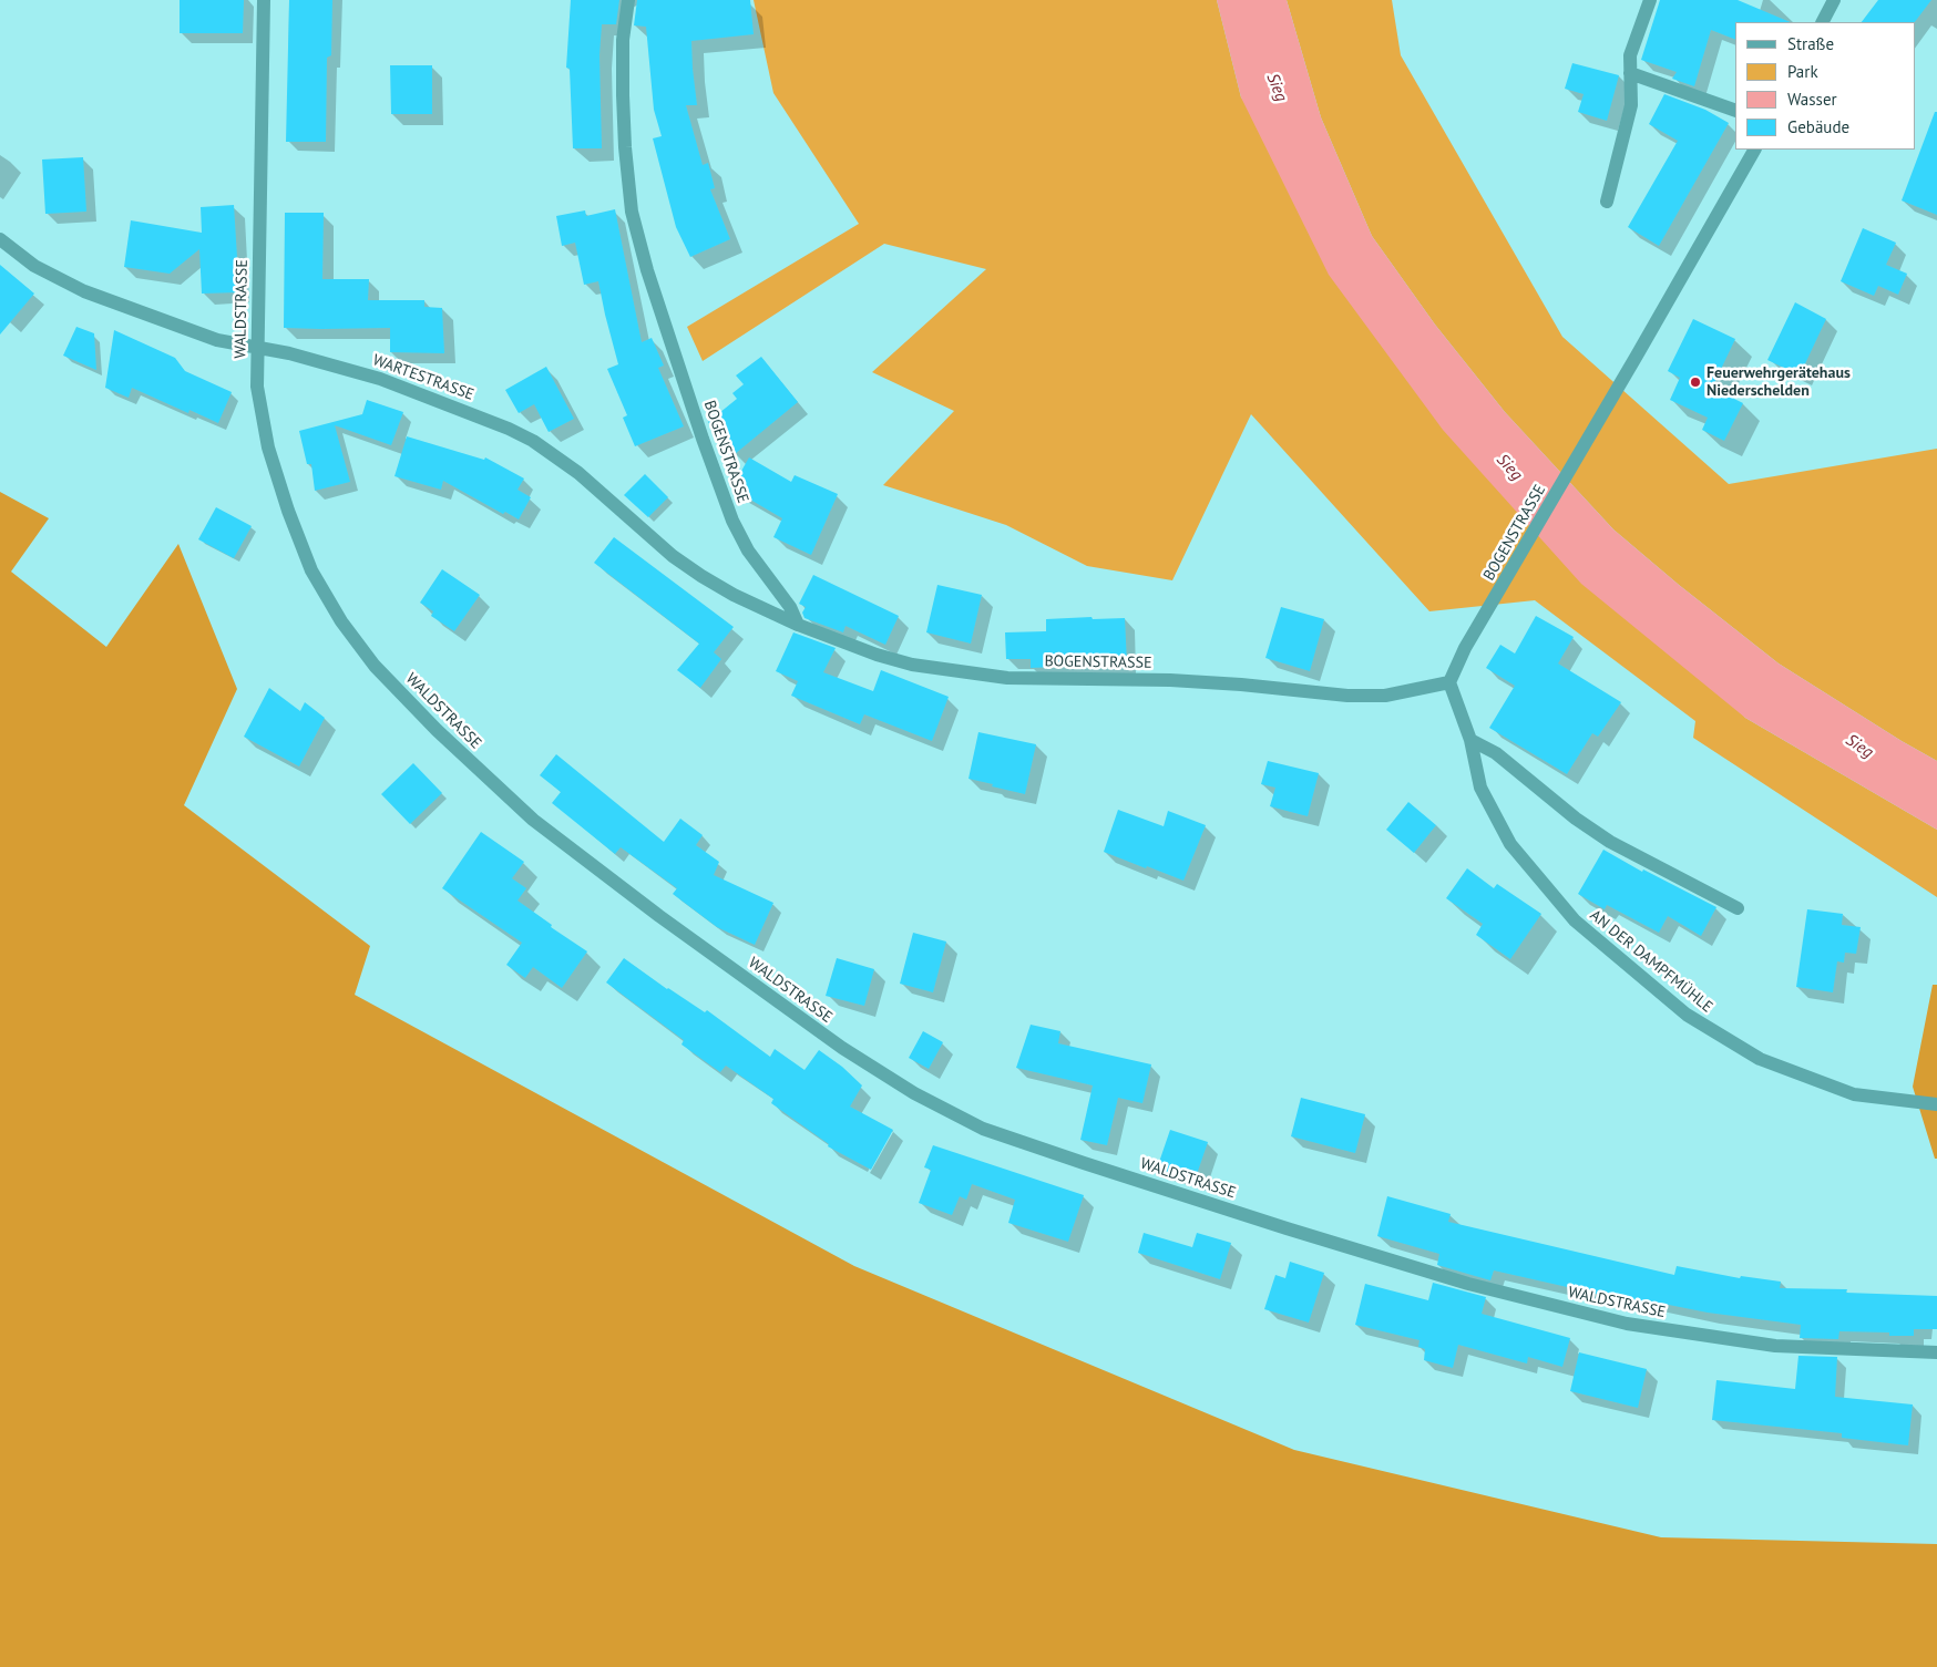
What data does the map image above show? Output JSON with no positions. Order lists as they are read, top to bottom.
{
  "streets": {
    "street": [
      "WALDSTRASSE",
      "WARTESTRASSE",
      "BOGENSTRASSE",
      "AN DER DAMPFMÜHLE"
    ]
  },
  "crossings": [
    ["WALDSTRASSE", "WARTESTRASSE"],
    ["WARTESTRASSE", "BOGENSTRASSE"],
    ["BOGENSTRASSE", "AN DER DAMPFMÜHLE"]
  ],
  "water": ["Sieg"],
  "places": ["Feuerwehrgerätehaus Niederschelden"],
  "legend": [
    "Straße",
    "Park",
    "Wasser",
    "Gebäude"
  ]
}
